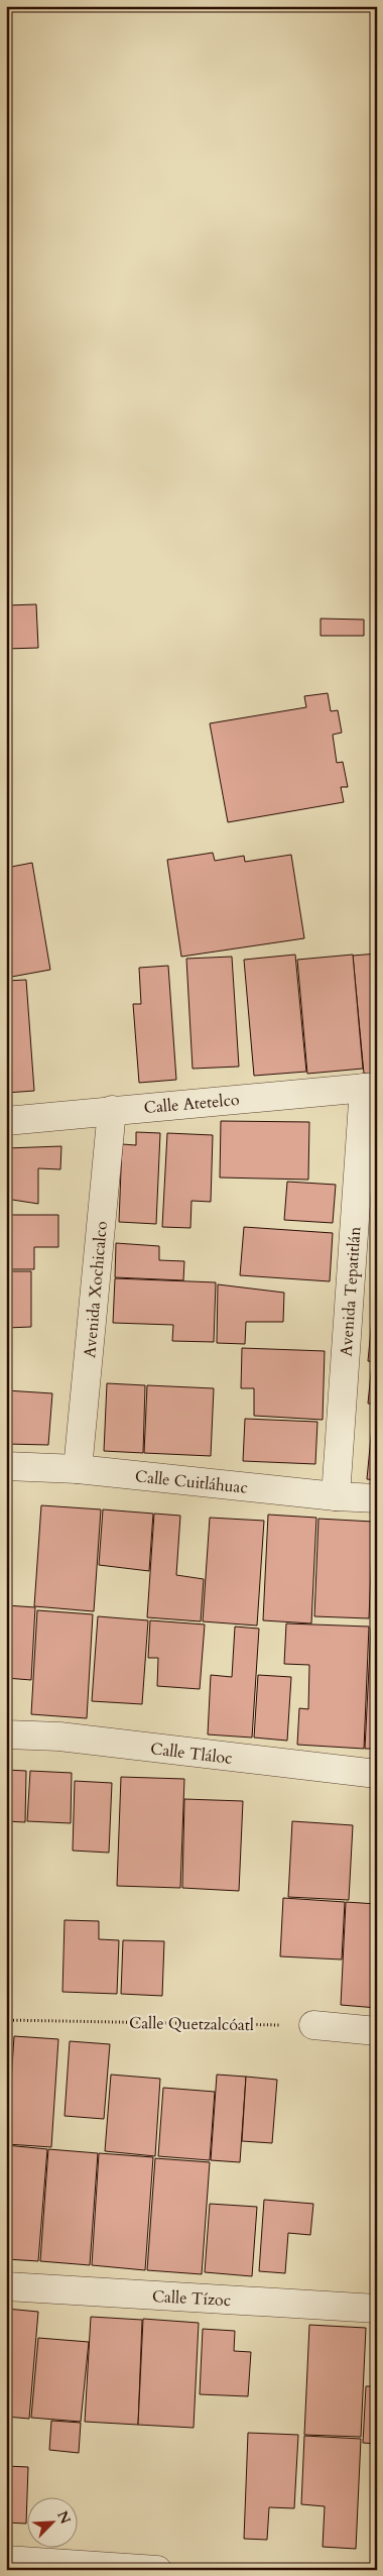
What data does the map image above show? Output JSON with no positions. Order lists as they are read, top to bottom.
{
  "streets": {
    "street": [
      "Calle Atetelco",
      "Avenida Xochicalco",
      "Avenida Tepatitlán",
      "Calle Cuitláhuac",
      "Calle Tláloc",
      "Calle Tízoc"
    ],
    "path": ["Calle Quetzalcóatl"]
  },
  "crossings": [
    ["Calle Atetelco", "Avenida Xochicalco"],
    ["Calle Atetelco", "Avenida Tepatitlán"],
    ["Avenida Xochicalco", "Calle Cuitláhuac"],
    ["Avenida Tepatitlán", "Calle Cuitláhuac"]
  ],
  "north": "top right"
}
